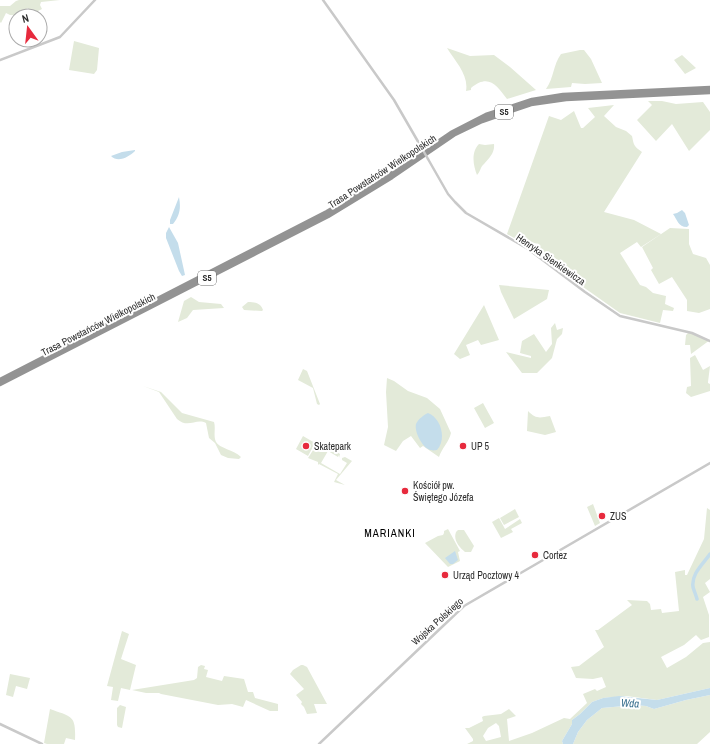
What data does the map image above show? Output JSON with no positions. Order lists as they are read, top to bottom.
{
  "streets": {
    "highway": ["S5", "Trasa Powstańców Wielkopolskich"],
    "street": ["Henryka Sienkiewicza", "Wojska Polskiego"]
  },
  "districts": ["MARIANKI"],
  "water": ["Wda"],
  "places": [
    "Skatepark",
    "UP 5",
    "Kościół pw. Świętego Józefa",
    "ZUS",
    "Cortez",
    "Urząd Pocztowy 4"
  ],
  "north": "top"
}
